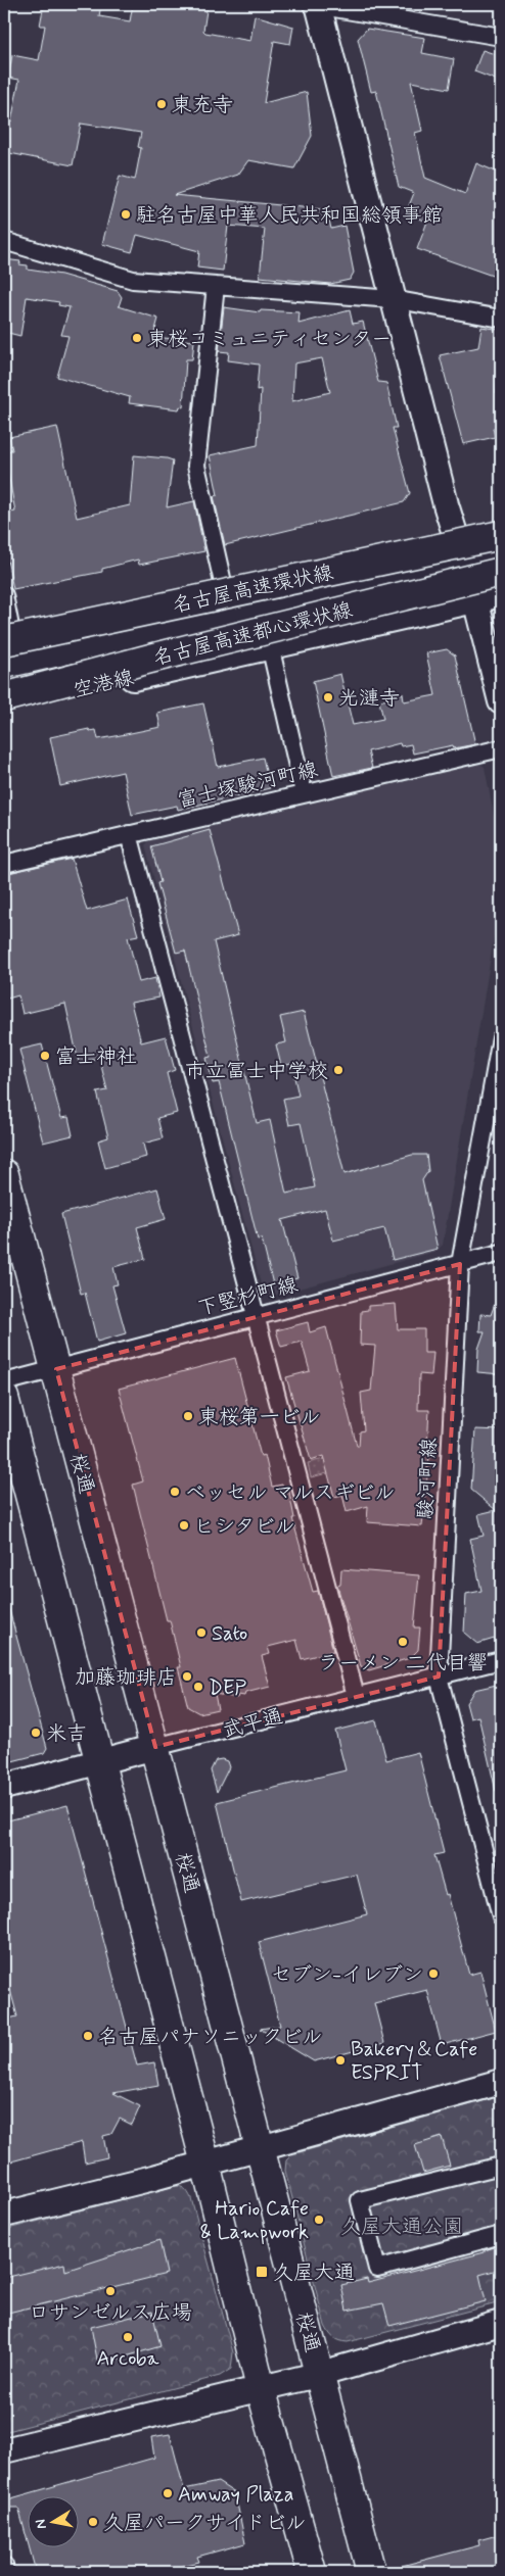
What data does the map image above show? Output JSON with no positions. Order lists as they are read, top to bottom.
{
  "streets": {
    "highway": ["名古屋高速環状線", "名古屋高速都心環状線", "桜通"],
    "main road": ["空港線"],
    "street": [
      "富士塚駿河町線",
      "下竪杉町線",
      "駿河町線",
      "武平通"
    ]
  },
  "crossings": [
    ["下竪杉町線", "桜通"],
    ["下竪杉町線", "駿河町線"],
    ["桜通", "武平通"],
    ["駿河町線", "武平通"]
  ],
  "parks": ["久屋大通公園"],
  "places": {
    "other": [
      "東充寺",
      "駐名古屋中華人民共和国総領事館",
      "東桜コミュニティセンター",
      "光漣寺",
      "富士神社",
      "市立冨士中学校",
      "東桜第一ビル",
      "ベッセル マルスギビル",
      "ヒシタビル",
      "Sato",
      "ラーメン 二代目響",
      "加藤珈琲店",
      "DEP",
      "米吉",
      "セブン-イレブン",
      "名古屋パナソニックビル",
      "Bakery＆Cafe ESPRIT",
      "Hario Cafe & Lampwork",
      "ロサンゼルス広場",
      "Arcoba",
      "Amway Plaza",
      "久屋パークサイドビル"
    ],
    "transit": ["久屋大通"]
  },
  "north": "left"
}
